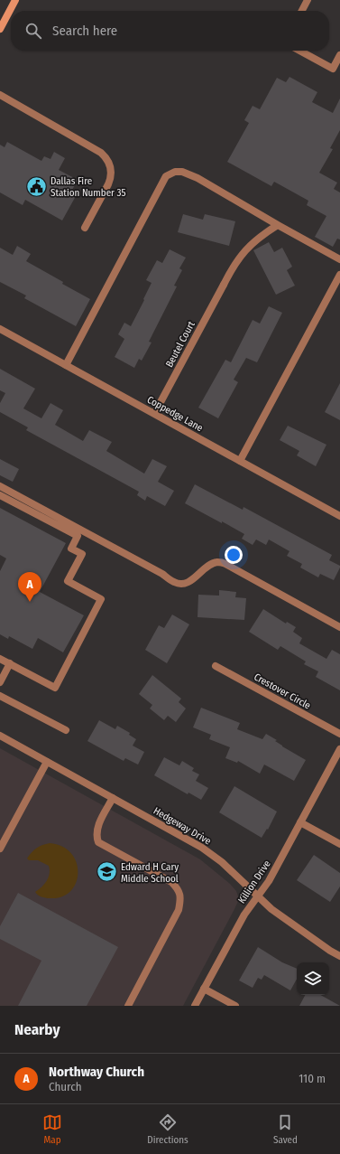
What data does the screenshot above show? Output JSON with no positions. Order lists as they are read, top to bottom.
{
  "streets": {
    "street": [
      "Beutel Court",
      "Coppedge Lane",
      "Crestover Circle",
      "Hedgeway Drive",
      "Killion Drive"
    ]
  },
  "crossings": [
    ["Beutel Court", "Coppedge Lane"],
    ["Hedgeway Drive", "Killion Drive"]
  ],
  "places": {
    "public building": ["Dallas Fire Station Number 35"],
    "school or university": ["Edward H Cary Middle School"]
  },
  "page": {
    "search": "Search here",
    "pins": "A",
    "heading": "Nearby",
    "list": [
      {
        "mark": "A",
        "name": "Northway Church",
        "note": "Church",
        "value": "110 m"
      }
    ],
    "nav": ["Map", "Directions", "Saved"]
  }
}
